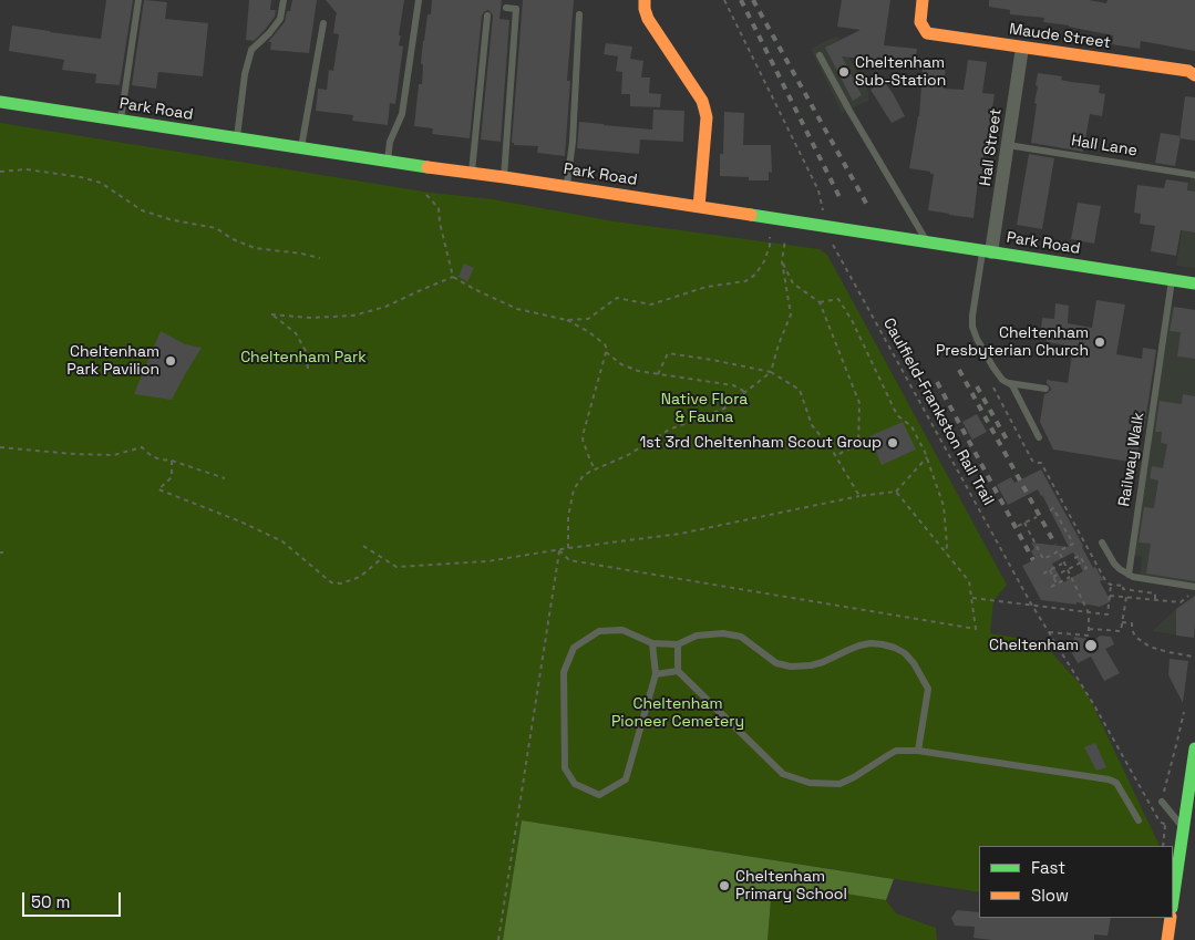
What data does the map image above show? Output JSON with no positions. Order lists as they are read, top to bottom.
{
  "streets": {
    "street": ["Maude Street", "Park Road", "Hall Street"],
    "lane": ["Hall Lane", "Railway Walk"],
    "path": ["Caulfield-Frankston Rail Trail"]
  },
  "crossings": [
    ["Maude Street", "Hall Street"],
    ["Park Road", "Hall Street"],
    ["Park Road", "Caulfield-Frankston Rail Trail"],
    ["Park Road", "Railway Walk"],
    ["Hall Lane", "Hall Street"]
  ],
  "parks": ["Cheltenham Park", "Native Flora & Fauna", "Cheltenham Pioneer Cemetery"],
  "places": [
    "Cheltenham Sub-Station",
    "Cheltenham Presbyterian Church",
    "Cheltenham Park Pavilion",
    "1st 3rd Cheltenham Scout Group",
    "Cheltenham",
    "Cheltenham Primary School"
  ],
  "legend": ["Fast", "Slow"],
  "scale_bar": "50 m"
}
